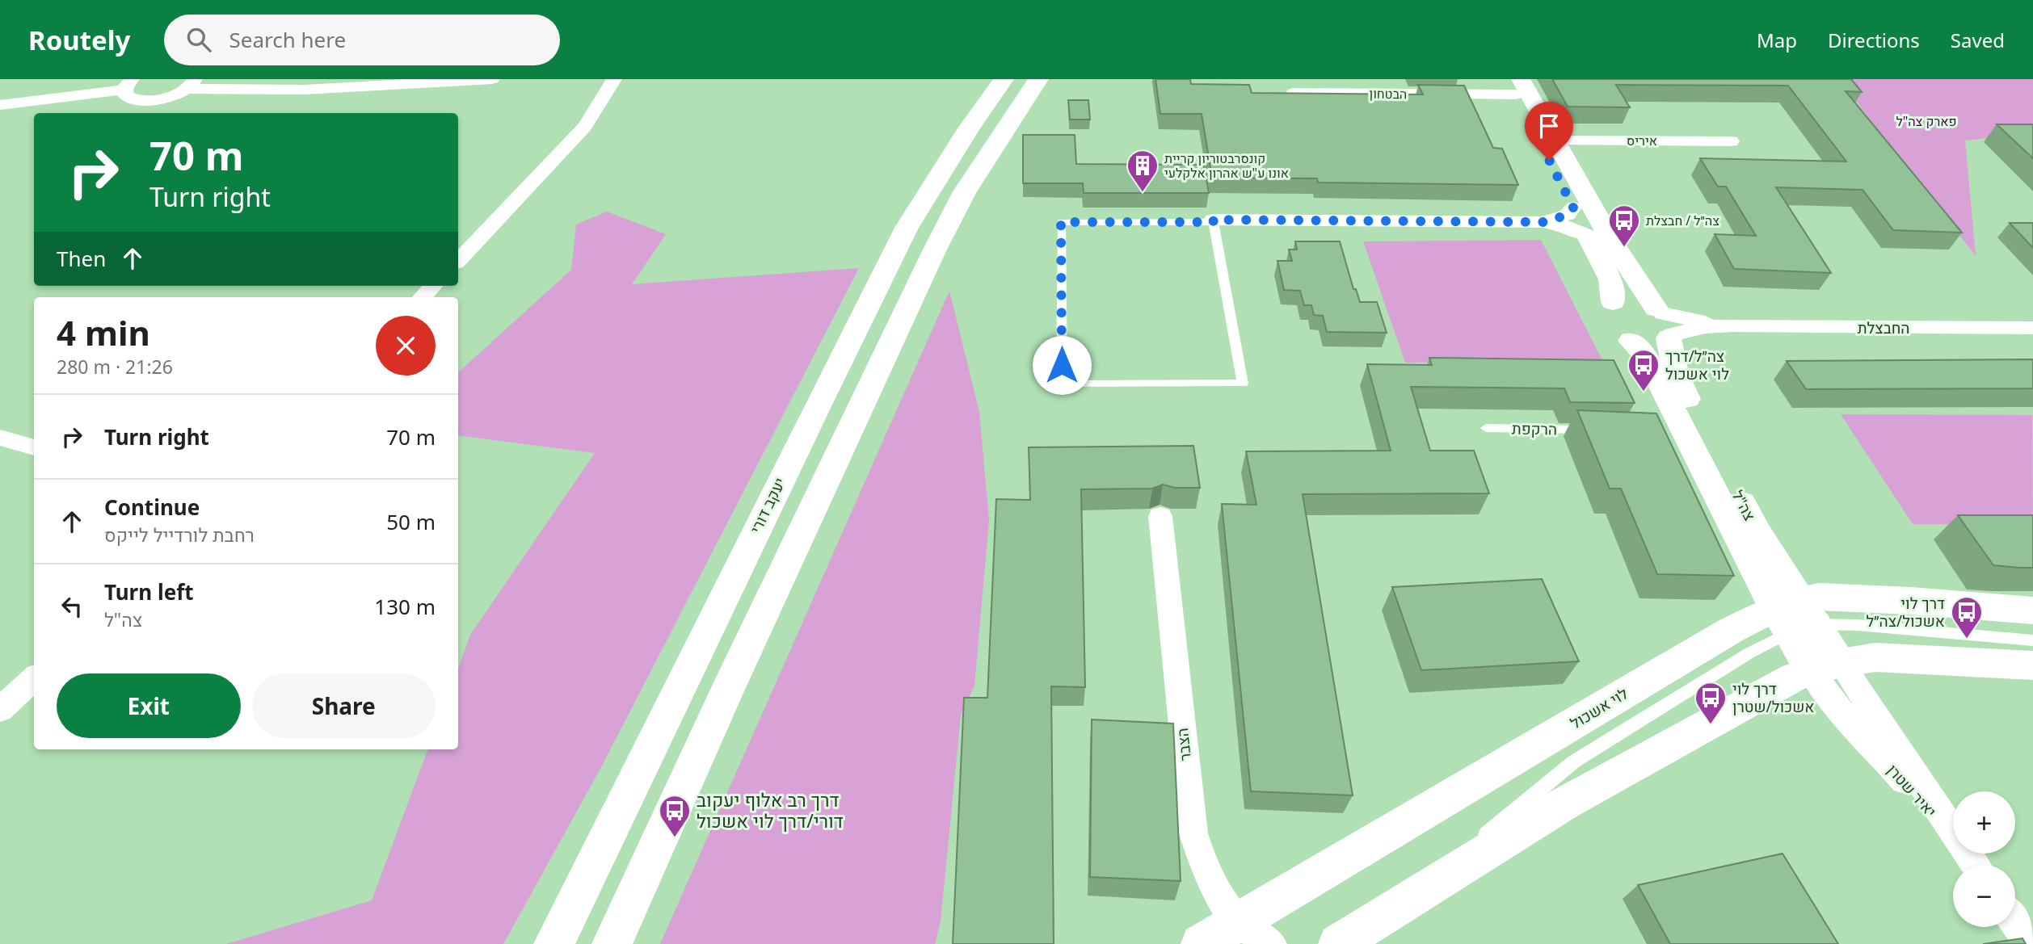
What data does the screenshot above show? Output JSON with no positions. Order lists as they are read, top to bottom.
{
  "streets": {
    "main road": ["יעקב דורי", "לוי אשכול"],
    "street": [
      "הבטחון",
      "איריס",
      "החבצלת",
      "צה\"ל",
      "הצבר",
      "יאיר שטרן"
    ],
    "lane": ["הרקפת"]
  },
  "crossings": [
    ["הבטחון", "צה\"ל"],
    ["איריס", "צה\"ל"],
    ["החבצלת", "צה\"ל"],
    ["צה\"ל", "לוי אשכול"],
    ["צה\"ל", "יאיר שטרן"],
    ["לוי אשכול", "הצבר"],
    ["לוי אשכול", "יאיר שטרן"]
  ],
  "parks": ["פארק צה\"ל"],
  "places": {
    "building": ["קונסרבטוריון קריית אונו ע\"ש אהרון אלקלעי"],
    "bus stop": [
      "צה״ל / חבצלת",
      "צה״ל/דרך לוי אשכול",
      "דרך לוי אשכול/צה״ל",
      "דרך לוי אשכול/שטרן",
      "דרך רב אלוף יעקוב דורי/דרך לוי אשכול"
    ]
  },
  "page": {
    "header": "Routely",
    "search": "Search here",
    "nav": ["Map", "Directions", "Saved"],
    "turn": ["70 m", "Turn right"],
    "then": "Then",
    "heading": ["4 min", "280 m · 21:26"],
    "list": [
      {
        "name": "Turn right",
        "value": "70 m"
      },
      {
        "name": "Continue",
        "note": "רחבת לורדייל לייקס",
        "value": "50 m"
      },
      {
        "name": "Turn left",
        "note": "צה\"ל",
        "value": "130 m"
      }
    ],
    "buttons": ["Exit", "Share"],
    "map_buttons": ["+", "−"]
  }
}
